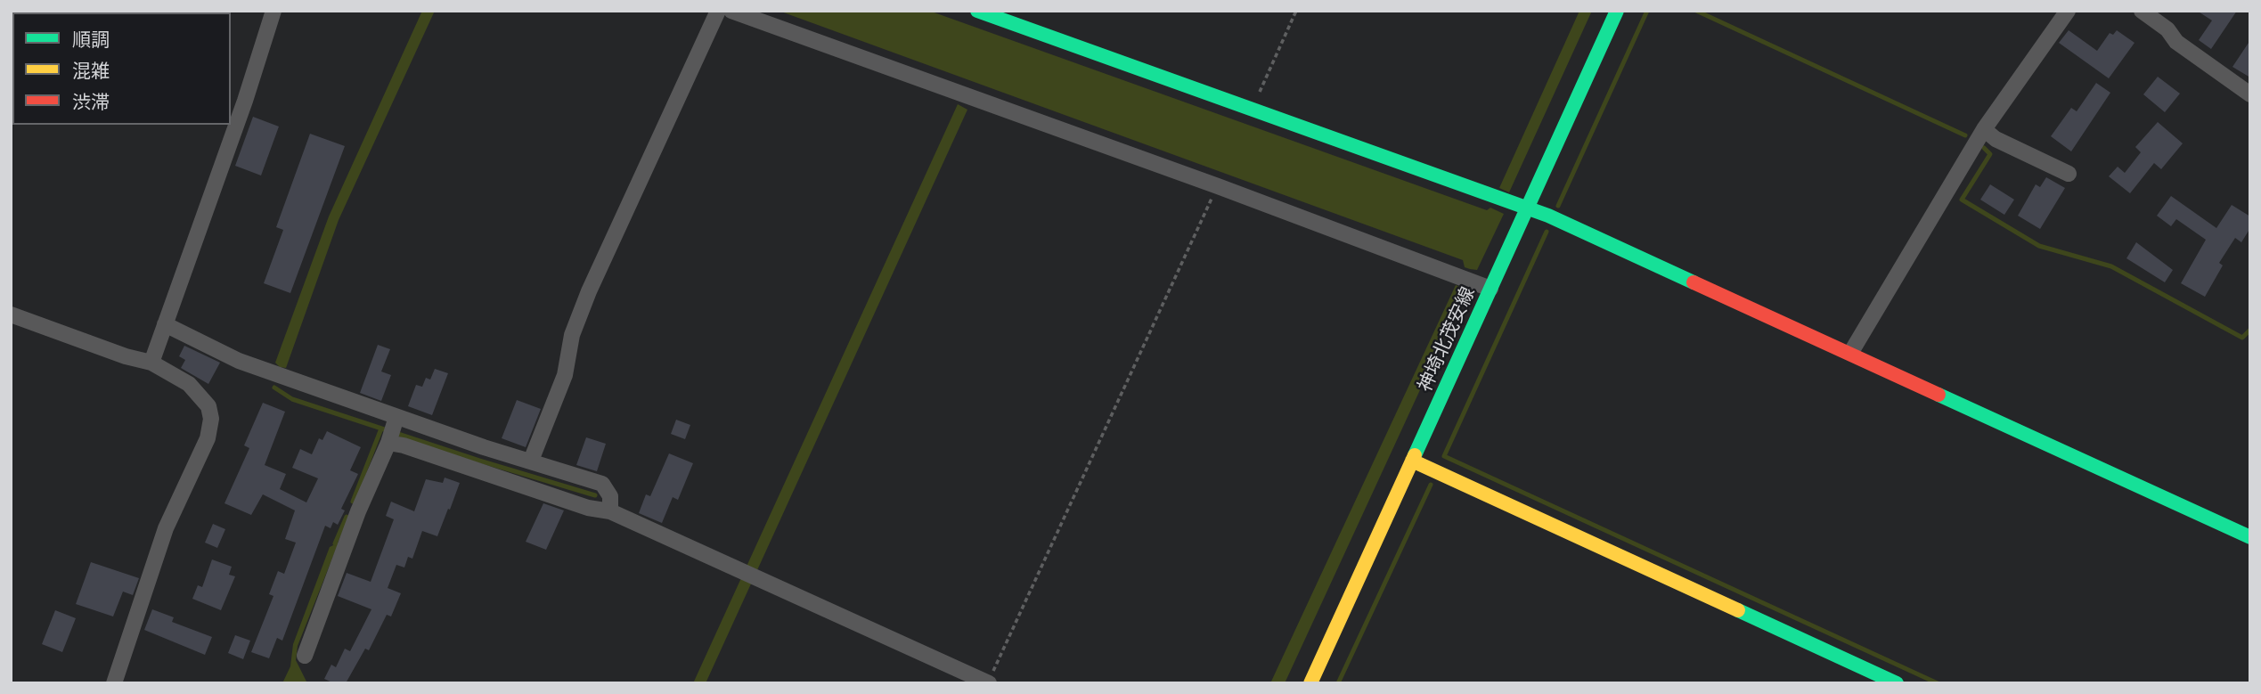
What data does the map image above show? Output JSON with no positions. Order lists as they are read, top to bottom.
{
  "streets": {
    "street": ["神埼北茂安線"]
  },
  "legend": ["順調", "混雑", "渋滞"]
}
